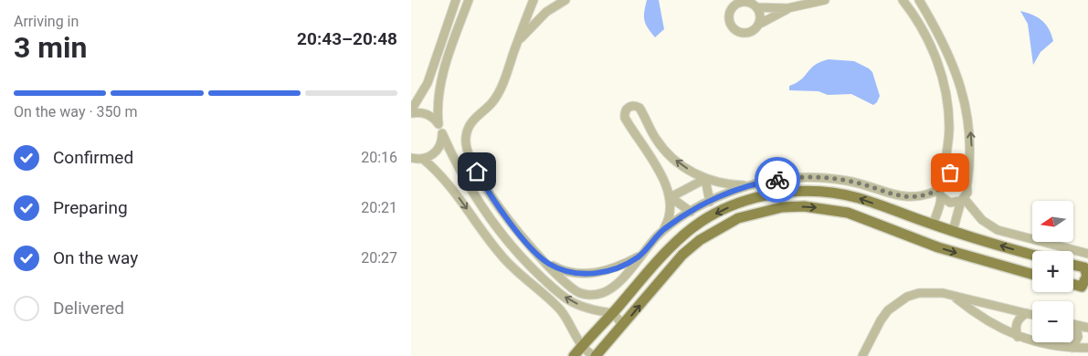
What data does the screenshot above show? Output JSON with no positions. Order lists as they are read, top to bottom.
{
  "north": "left",
  "page": {
    "heading": ["3 min", "Arriving in", "20:43–20:48"],
    "bar": "On the way · 350 m",
    "list": [
      ["Confirmed", "20:16"],
      ["Preparing", "20:21"],
      ["On the way", "20:27"],
      "Delivered"
    ],
    "map_buttons": ["+", "−"]
  }
}
